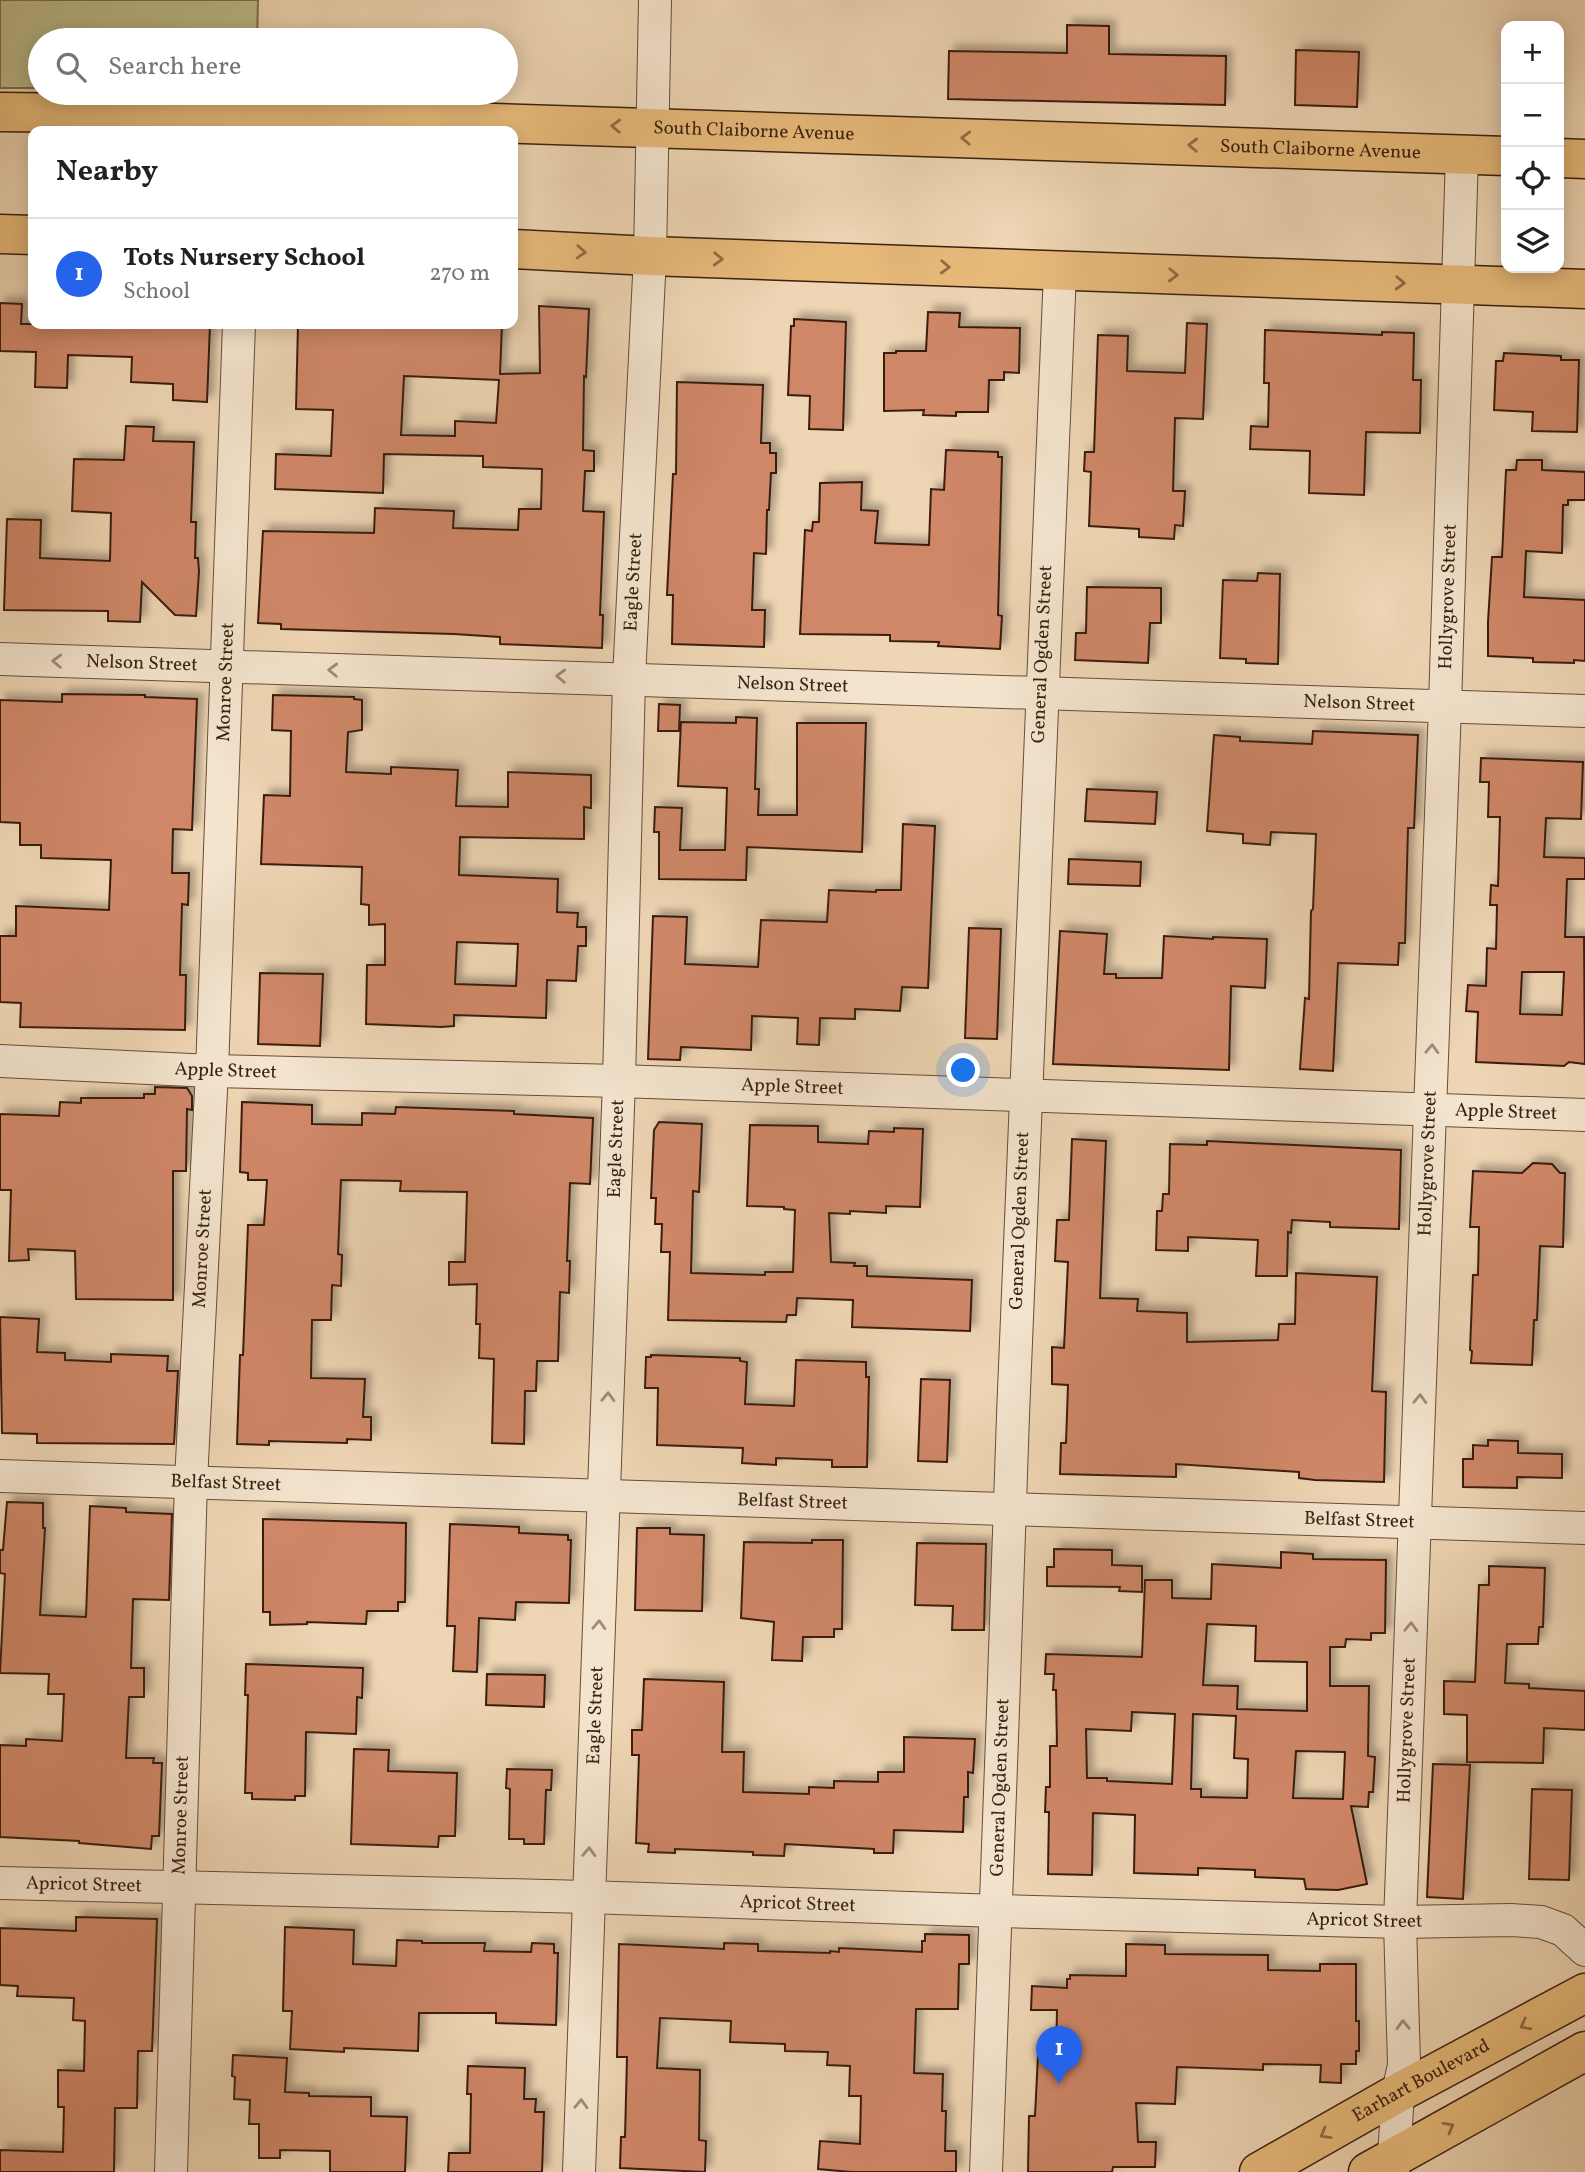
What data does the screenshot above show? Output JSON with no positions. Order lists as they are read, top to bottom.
{
  "streets": {
    "main road": ["South Claiborne Avenue", "Earhart Boulevard"],
    "street": [
      "Eagle Street",
      "Hollygrove Street",
      "General Ogden Street",
      "Nelson Street",
      "Monroe Street",
      "Apple Street",
      "Belfast Street",
      "Apricot Street"
    ]
  },
  "crossings": [
    ["South Claiborne Avenue", "Eagle Street"],
    ["South Claiborne Avenue", "Hollygrove Street"],
    ["Eagle Street", "Nelson Street"],
    ["Eagle Street", "Apple Street"],
    ["Eagle Street", "Belfast Street"],
    ["Eagle Street", "Apricot Street"],
    ["Hollygrove Street", "Nelson Street"],
    ["Hollygrove Street", "Apple Street"],
    ["Hollygrove Street", "Belfast Street"],
    ["Hollygrove Street", "Apricot Street"],
    ["Hollygrove Street", "Earhart Boulevard"],
    ["General Ogden Street", "Nelson Street"],
    ["General Ogden Street", "Apple Street"],
    ["General Ogden Street", "Belfast Street"],
    ["General Ogden Street", "Apricot Street"],
    ["Nelson Street", "Monroe Street"],
    ["Monroe Street", "Apple Street"],
    ["Monroe Street", "Belfast Street"],
    ["Monroe Street", "Apricot Street"]
  ],
  "one_way": ["Eagle Street", "Hollygrove Street", "Nelson Street"],
  "page": {
    "map_buttons": ["+", "−"],
    "search": "Search here",
    "heading": "Nearby",
    "list": [
      {
        "mark": "1",
        "name": "Tots Nursery School",
        "note": "School",
        "value": "270 m"
      }
    ],
    "pins": "1"
  }
}
